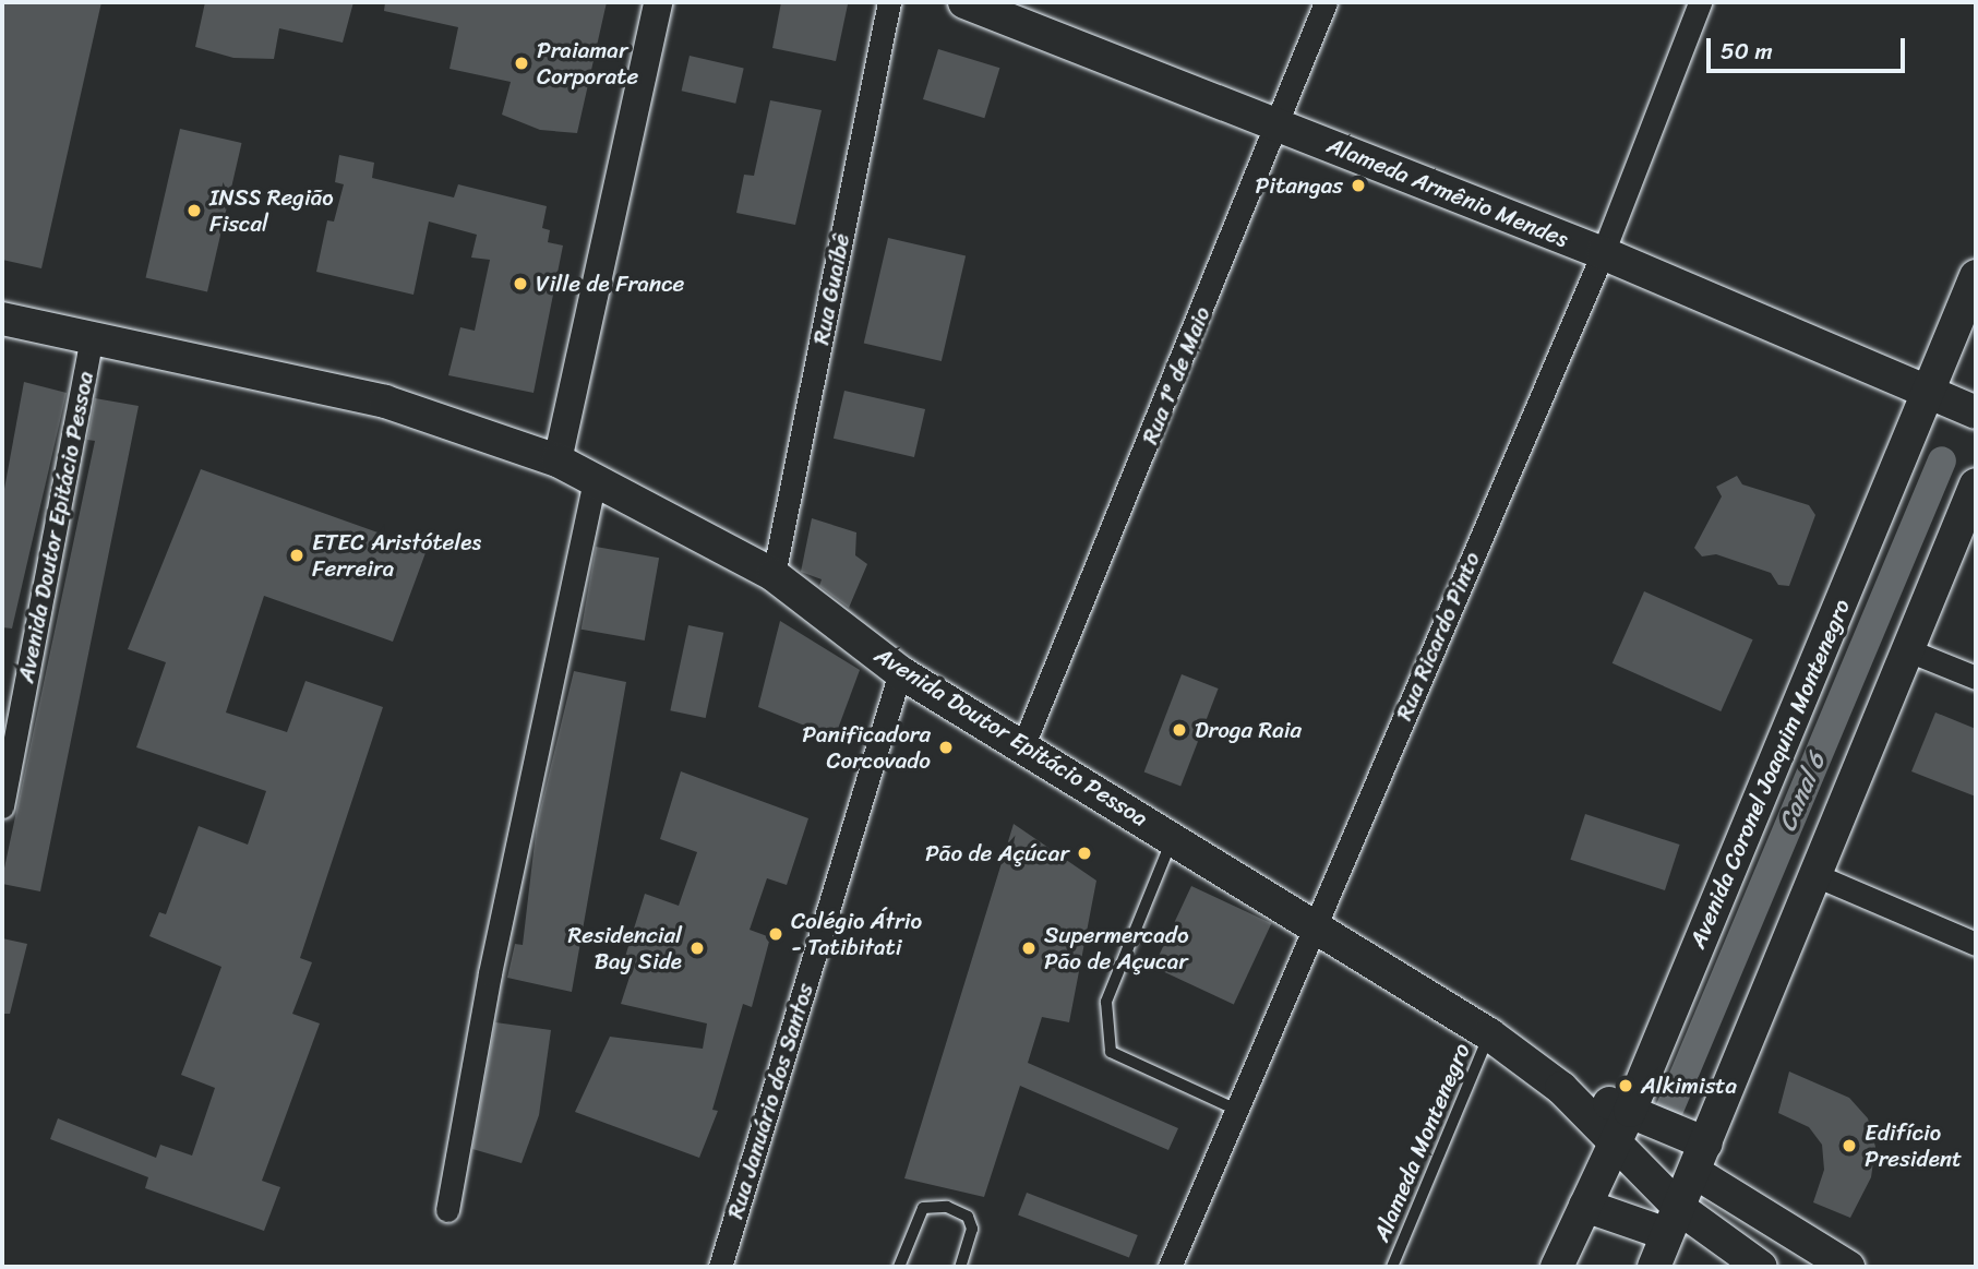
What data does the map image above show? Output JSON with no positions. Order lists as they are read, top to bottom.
{
  "streets": {
    "main road": ["Alameda Armênio Mendes", "Avenida Doutor Epitácio Pessoa", "Avenida Coronel Joaquim Montenegro"],
    "street": [
      "Rua Guaíbê",
      "Rua 1º de Maio",
      "Rua Ricardo Pinto",
      "Rua Januário dos Santos"
    ],
    "lane": ["Alameda Montenegro"]
  },
  "crossings": [
    ["Alameda Armênio Mendes", "Rua 1º de Maio"],
    ["Alameda Armênio Mendes", "Rua Ricardo Pinto"],
    ["Alameda Armênio Mendes", "Avenida Coronel Joaquim Montenegro"],
    ["Rua Guaíbê", "Avenida Doutor Epitácio Pessoa"],
    ["Rua 1º de Maio", "Avenida Doutor Epitácio Pessoa"],
    ["Avenida Doutor Epitácio Pessoa", "Rua Ricardo Pinto"],
    ["Avenida Doutor Epitácio Pessoa", "Avenida Coronel Joaquim Montenegro"],
    ["Avenida Doutor Epitácio Pessoa", "Rua Januário dos Santos"],
    ["Avenida Doutor Epitácio Pessoa", "Alameda Montenegro"]
  ],
  "water": ["Canal 6"],
  "places": [
    "Praiamar Corporate",
    "Pitangas",
    "INSS Região Fiscal",
    "Ville de France",
    "ETEC Aristóteles Ferreira",
    "Droga Raia",
    "Panificadora Corcovado",
    "Pão de Açúcar",
    "Colégio Átrio - Tatibitati",
    "Residencial Bay Side",
    "Supermercado Pão de Açucar",
    "Alkimista",
    "Edifício President"
  ],
  "scale_bar": "50 m"
}
